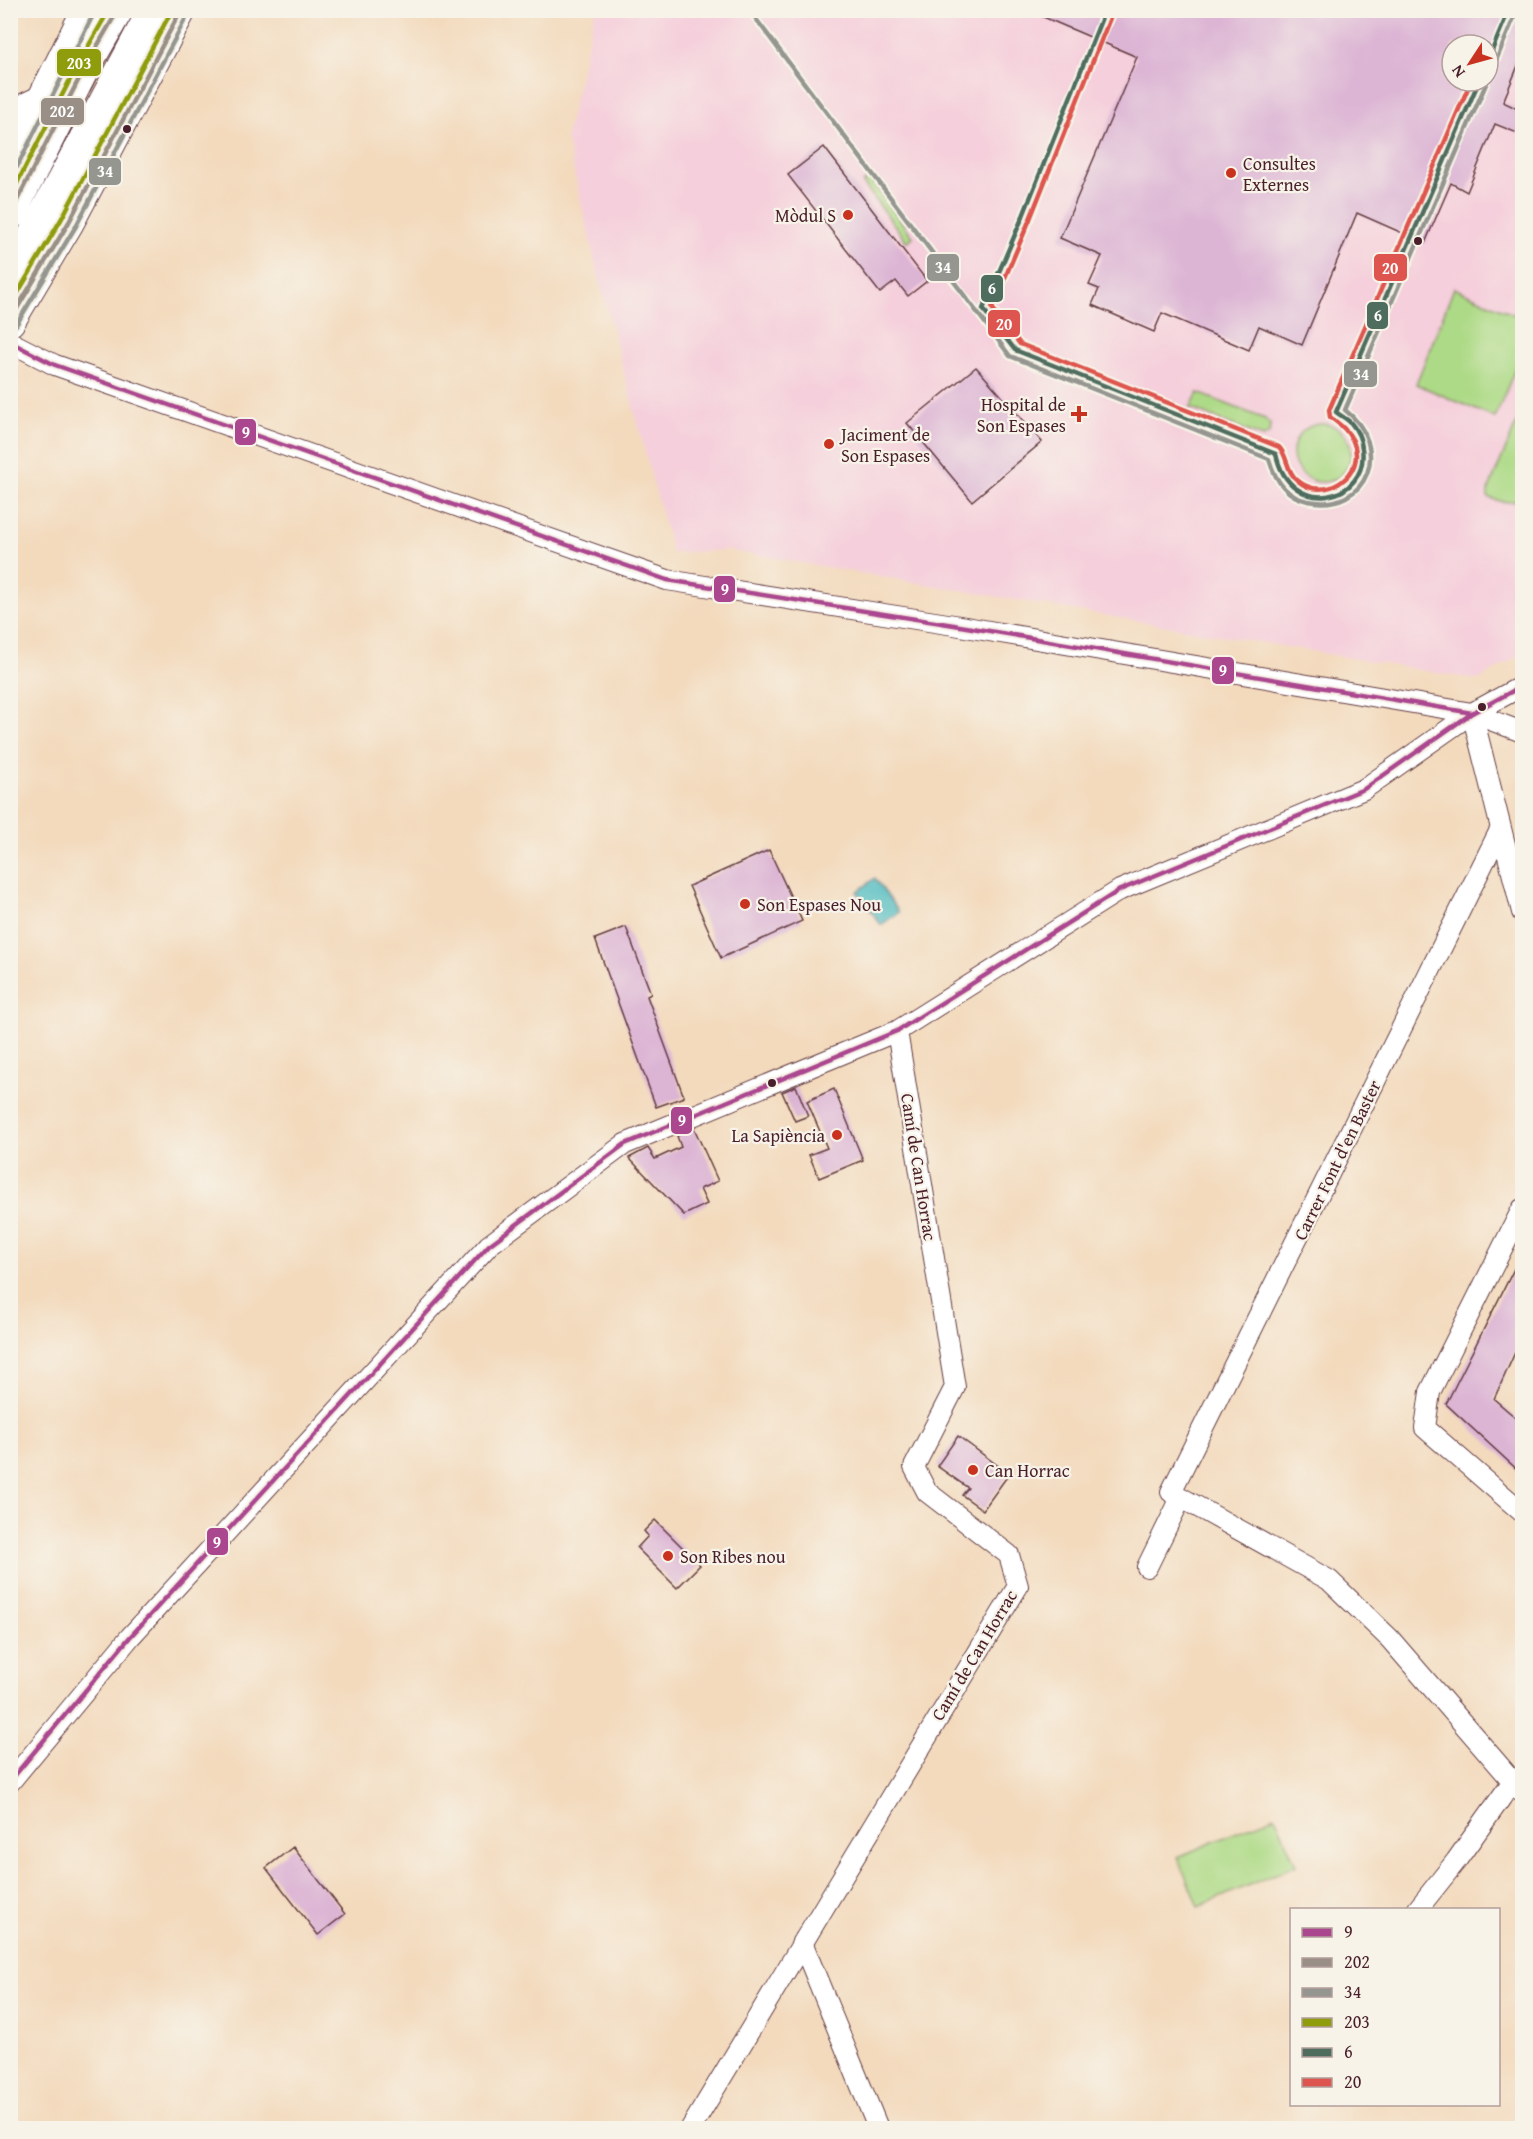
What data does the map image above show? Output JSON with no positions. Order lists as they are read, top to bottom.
{
  "streets": {
    "street": ["Carrer Font d'en Baster", "Camí de Can Horrac"]
  },
  "places": {
    "other": [
      "Consultes Externes",
      "Mòdul S",
      "Jaciment de Son Espases",
      "Son Espases Nou",
      "La Sapiència",
      "Can Horrac",
      "Son Ribes nou"
    ],
    "health": ["Hospital de Son Espases"]
  },
  "lines": [
    "transit line 202",
    "transit line 203",
    "transit line 6",
    "transit line 34",
    "transit line 20",
    "transit line 9"
  ],
  "legend": [
    "9",
    "202",
    "34",
    "203",
    "6",
    "20"
  ],
  "north": "bottom left"
}
